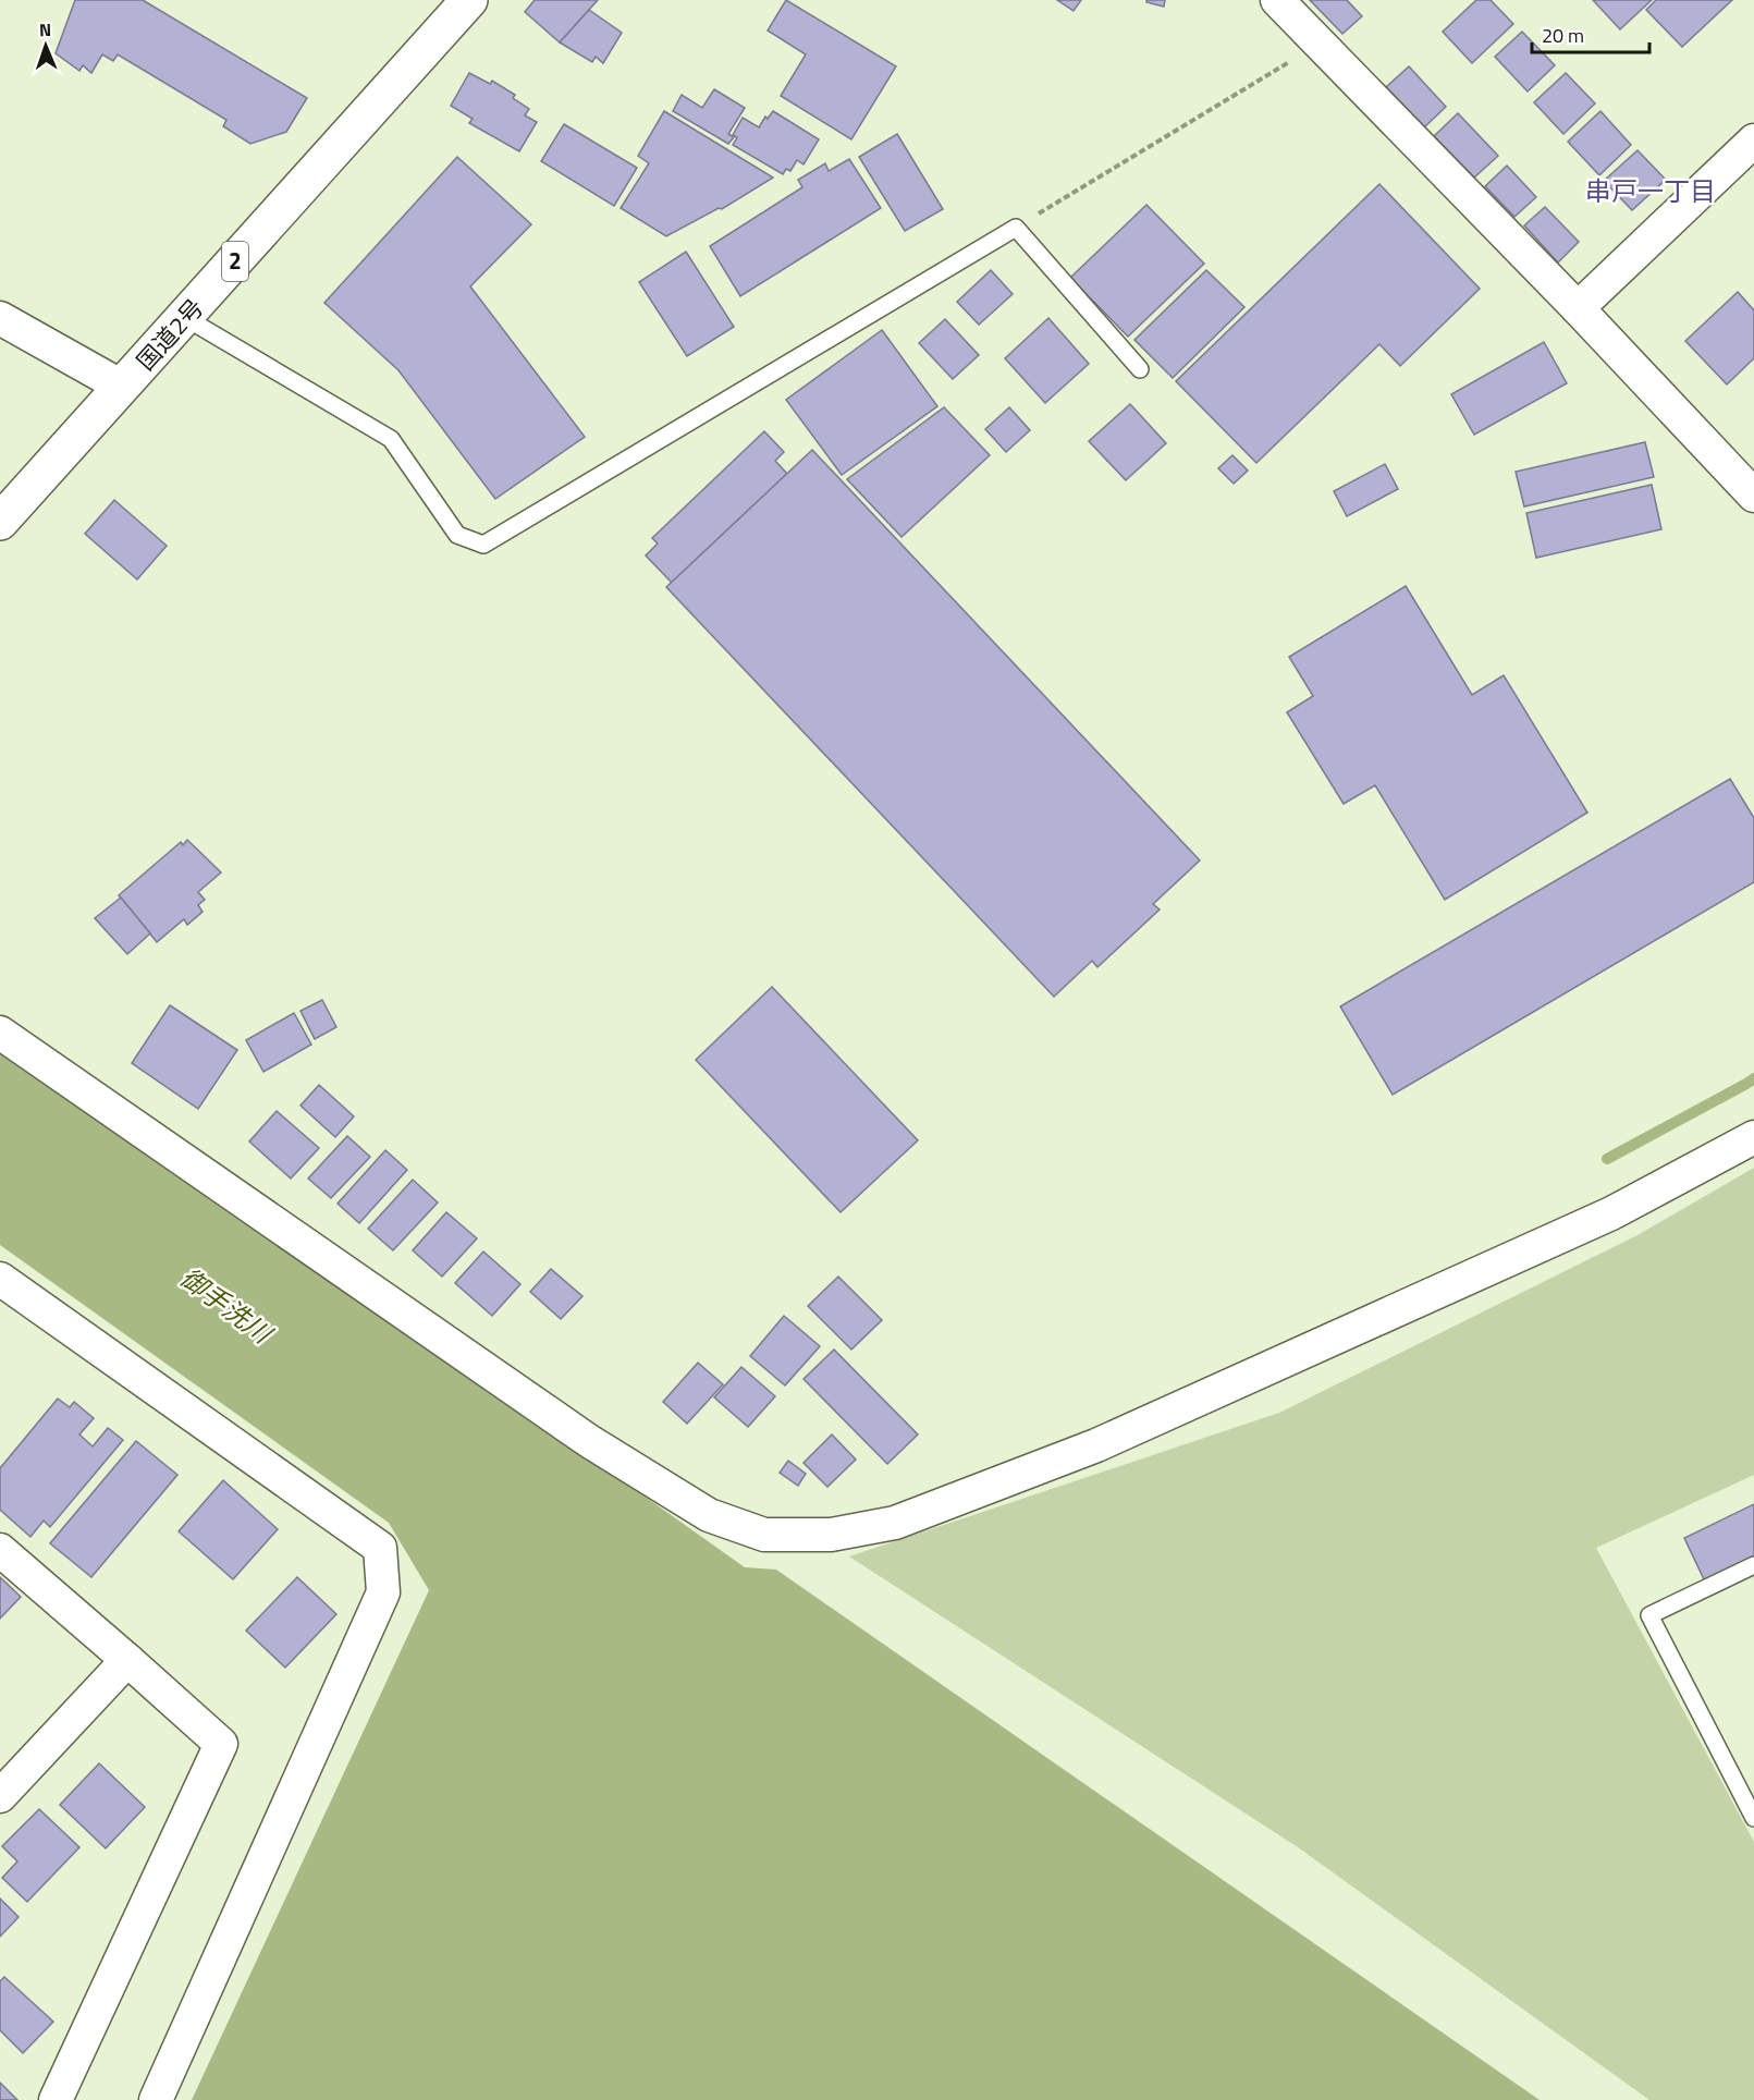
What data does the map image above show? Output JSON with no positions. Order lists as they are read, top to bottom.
{
  "streets": {
    "highway": ["2", "国道2号"]
  },
  "districts": ["串戸一丁目"],
  "water": ["御手洗川"],
  "scale_bar": "20 m",
  "north": "top"
}
